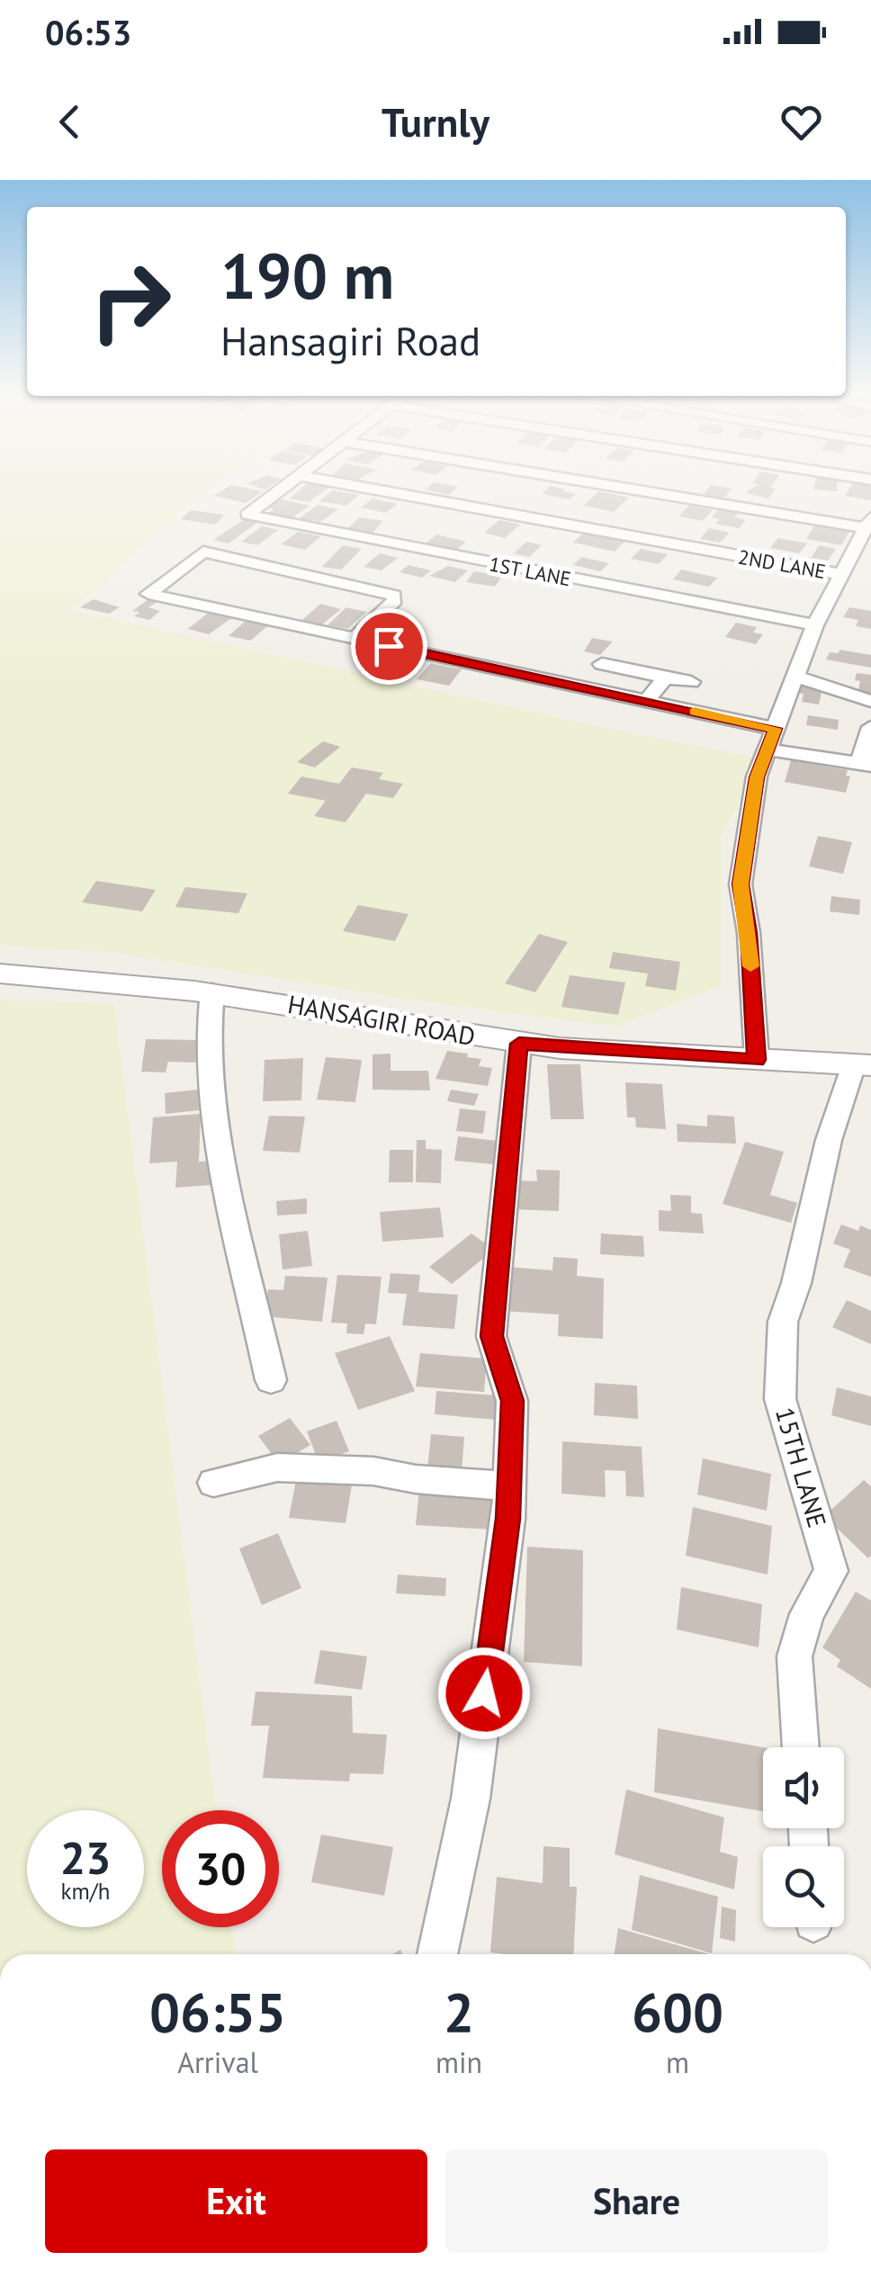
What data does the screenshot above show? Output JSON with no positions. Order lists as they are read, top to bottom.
{
  "streets": {
    "street": [
      "2ND LANE",
      "1ST LANE",
      "HANSAGIRI ROAD",
      "15TH LANE"
    ]
  },
  "crossings": [
    ["HANSAGIRI ROAD", "15TH LANE"]
  ],
  "page": {
    "status": "06:53",
    "header": "Turnly",
    "turn": ["190 m", "Hansagiri Road"],
    "speed": "23 km/h",
    "limit": "30",
    "eta": [
      "06:55",
      "Arrival",
      "2",
      "min",
      "600",
      "m"
    ],
    "buttons": ["Exit", "Share"]
  }
}
